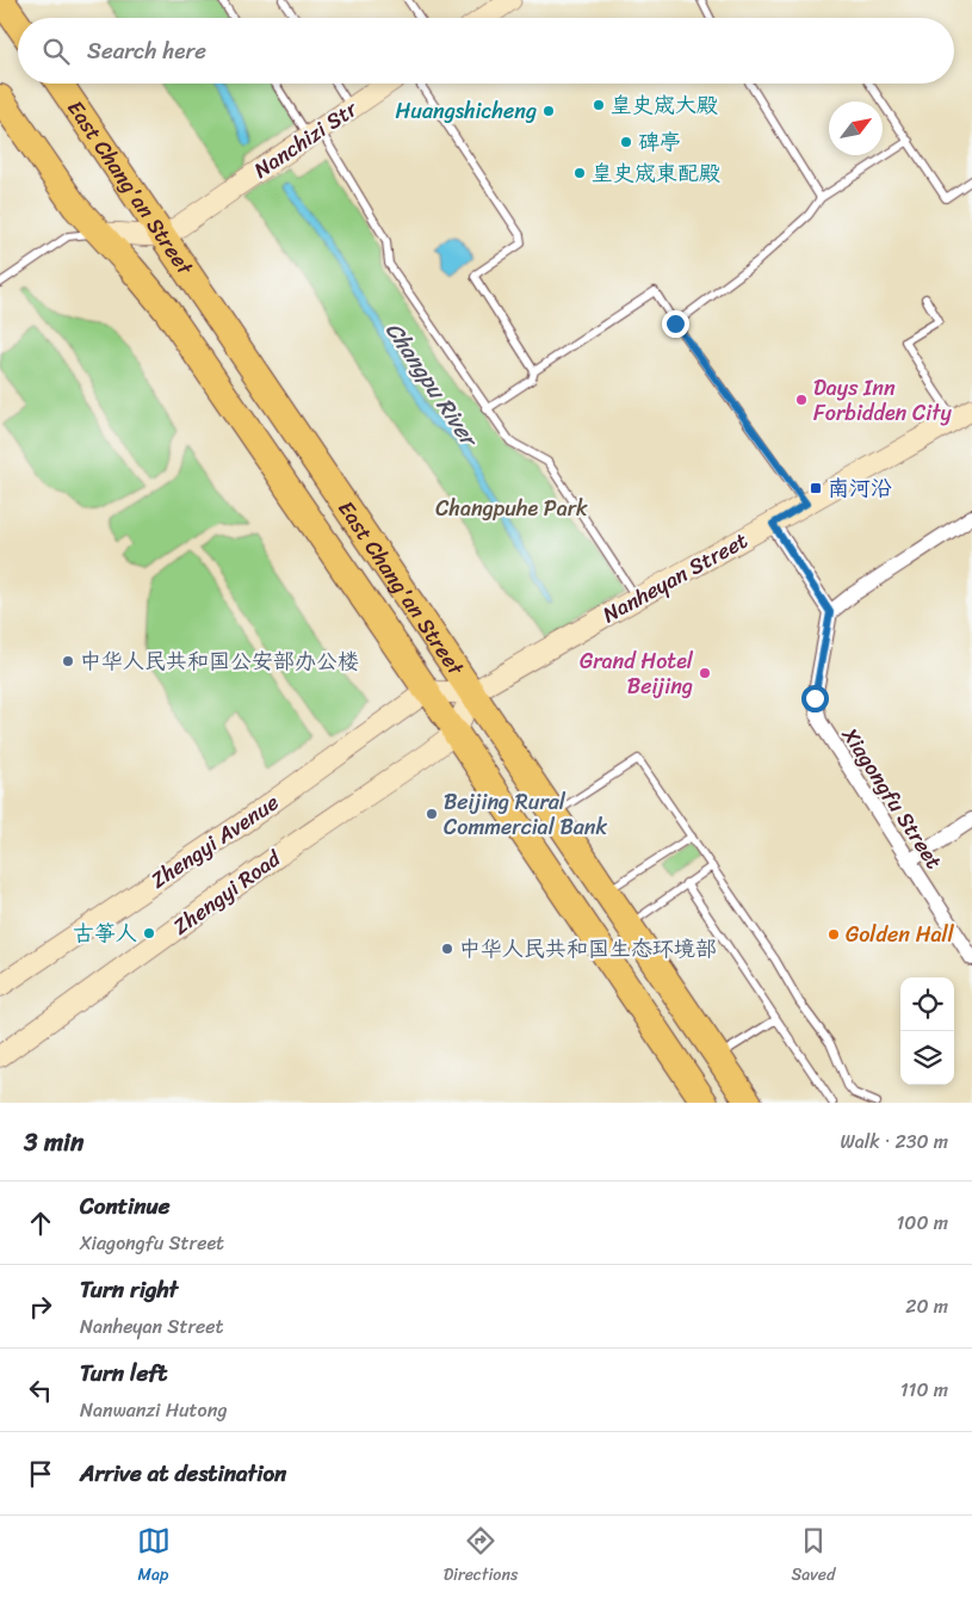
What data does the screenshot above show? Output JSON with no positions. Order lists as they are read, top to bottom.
{
  "streets": {
    "highway": ["East Chang'an Street"],
    "street": [
      "Nanchizi Str",
      "Nanheyan Street",
      "Xiagongfu Street",
      "Zhengyi Avenue",
      "Zhengyi Road"
    ]
  },
  "crossings": [
    ["Nanchizi Str", "East Chang'an Street"],
    ["East Chang'an Street", "Nanheyan Street"],
    ["East Chang'an Street", "Zhengyi Avenue"],
    ["East Chang'an Street", "Zhengyi Road"]
  ],
  "water": ["Changpu River"],
  "parks": ["Changpuhe Park"],
  "places": {
    "other": [
      "皇史宬大殿",
      "Huangshicheng",
      "碑亭",
      "皇史宬東配殿",
      "Days Inn Forbidden City",
      "中华人民共和国公安部办公楼",
      "Grand Hotel Beijing",
      "Beijing Rural Commercial Bank",
      "古筝人",
      "Golden Hall",
      "中华人民共和国生态环境部"
    ],
    "transit": ["南河沿"]
  },
  "north": "top right",
  "page": {
    "search": "Search here",
    "heading": ["3 min", "Walk · 230 m"],
    "list": [
      ["Continue", "Xiagongfu Street", "100 m"],
      ["Turn right", "Nanheyan Street", "20 m"],
      ["Turn left", "Nanwanzi Hutong", "110 m"],
      "Arrive at destination"
    ],
    "nav": ["Map", "Directions", "Saved"]
  }
}
